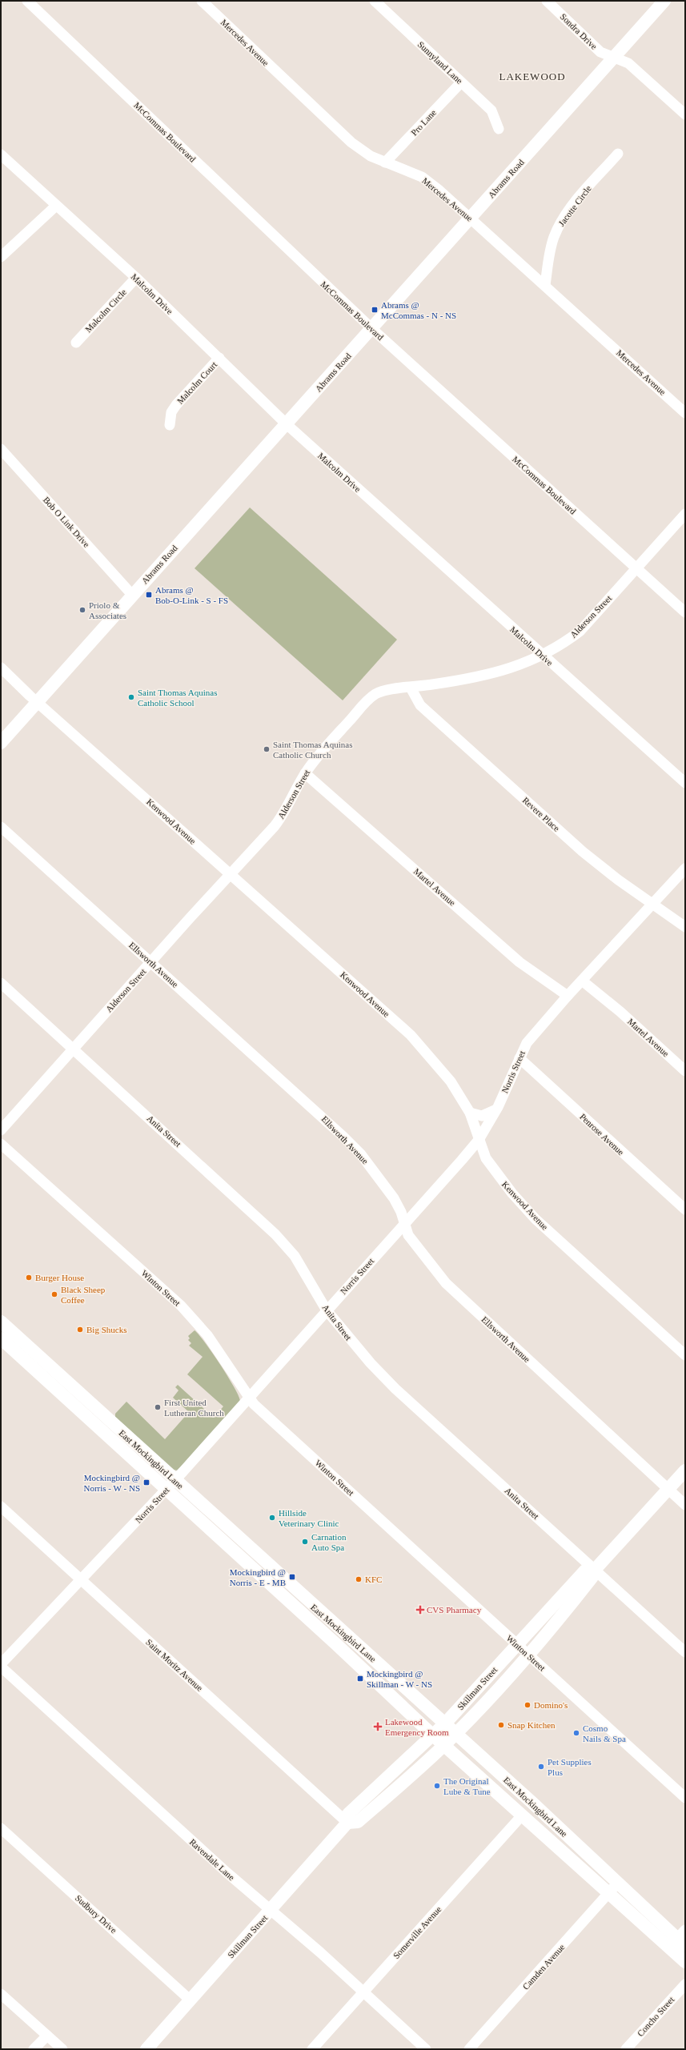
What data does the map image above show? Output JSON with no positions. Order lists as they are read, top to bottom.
{
  "streets": {
    "main road": ["Abrams Road", "East Mockingbird Lane", "Skillman Street"],
    "street": [
      "Sondra Drive",
      "Mercedes Avenue",
      "Sunnyland Lane",
      "Pro Lane",
      "McCommas Boulevard",
      "Jacotte Circle",
      "Malcolm Drive",
      "Malcolm Circle",
      "Malcolm Court",
      "Bob O Link Drive",
      "Alderson Street",
      "Revere Place",
      "Kenwood Avenue",
      "Martel Avenue",
      "Ellsworth Avenue",
      "Norris Street",
      "Anita Street",
      "Penrose Avenue",
      "Winton Street",
      "Saint Moritz Avenue",
      "Ravendale Lane",
      "Sudbury Drive",
      "Somerville Avenue",
      "Camden Avenue",
      "Concho Street"
    ]
  },
  "crossings": [
    ["Sondra Drive", "Abrams Road"],
    ["Mercedes Avenue", "Pro Lane"],
    ["Mercedes Avenue", "Abrams Road"],
    ["Mercedes Avenue", "Jacotte Circle"],
    ["Sunnyland Lane", "Pro Lane"],
    ["McCommas Boulevard", "Abrams Road"],
    ["McCommas Boulevard", "Alderson Street"],
    ["Abrams Road", "Malcolm Drive"],
    ["Abrams Road", "Bob O Link Drive"],
    ["Abrams Road", "Kenwood Avenue"],
    ["Malcolm Drive", "Malcolm Circle"],
    ["Malcolm Drive", "Malcolm Court"],
    ["Malcolm Drive", "Alderson Street"],
    ["Alderson Street", "Revere Place"],
    ["Alderson Street", "Kenwood Avenue"],
    ["Alderson Street", "Martel Avenue"],
    ["Alderson Street", "Ellsworth Avenue"],
    ["Alderson Street", "Anita Street"],
    ["Revere Place", "Norris Street"],
    ["Kenwood Avenue", "Norris Street"],
    ["Martel Avenue", "Norris Street"],
    ["Ellsworth Avenue", "Norris Street"],
    ["Ellsworth Avenue", "Skillman Street"],
    ["Norris Street", "Anita Street"],
    ["Norris Street", "Penrose Avenue"],
    ["Norris Street", "Winton Street"],
    ["Norris Street", "East Mockingbird Lane"],
    ["Norris Street", "Saint Moritz Avenue"],
    ["Norris Street", "Ravendale Lane"],
    ["Anita Street", "Skillman Street"],
    ["Winton Street", "Skillman Street"],
    ["East Mockingbird Lane", "Skillman Street"],
    ["East Mockingbird Lane", "Somerville Avenue"],
    ["East Mockingbird Lane", "Camden Avenue"],
    ["Saint Moritz Avenue", "Skillman Street"],
    ["Skillman Street", "Ravendale Lane"],
    ["Skillman Street", "Sudbury Drive"],
    ["Ravendale Lane", "Somerville Avenue"]
  ],
  "districts": ["LAKEWOOD"],
  "places": {
    "transit": [
      "Abrams @ McCommas - N - NS",
      "Abrams @ Bob-O-Link - S - FS",
      "Mockingbird @ Norris - W - NS",
      "Mockingbird @ Norris - E - MB",
      "Mockingbird @ Skillman - W - NS"
    ],
    "other": [
      "Priolo & Associates",
      "Saint Thomas Aquinas Catholic School",
      "Saint Thomas Aquinas Catholic Church",
      "Burger House",
      "Black Sheep Coffee",
      "Big Shucks",
      "First United Lutheran Church",
      "Hillside Veterinary Clinic",
      "Carnation Auto Spa",
      "KFC",
      "Domino's",
      "Snap Kitchen",
      "Cosmo Nails & Spa",
      "Pet Supplies Plus",
      "The Original Lube & Tune"
    ],
    "health": ["CVS Pharmacy", "Lakewood Emergency Room"]
  }
}
